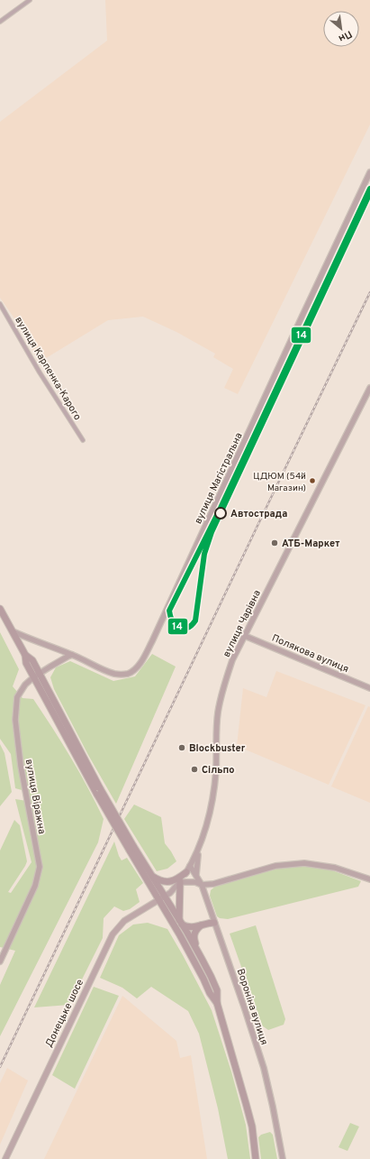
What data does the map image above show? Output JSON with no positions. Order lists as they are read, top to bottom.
{
  "streets": {
    "main road": ["Донецьке шосе"],
    "street": [
      "вулиця Карпенка-Карого",
      "вулиця Магістральна",
      "вулиця Чарівна",
      "Полякова вулиця",
      "вулиця Віражна",
      "Вороніна вулиця"
    ]
  },
  "crossings": [
    ["вулиця Магістральна", "вулиця Віражна"],
    ["вулиця Чарівна", "Полякова вулиця"],
    ["вулиця Чарівна", "Вороніна вулиця"],
    ["вулиця Чарівна", "Донецьке шосе"]
  ],
  "places": [
    "ЦДЮМ (54й Магазин)",
    "Автострада",
    "АТБ-Маркет",
    "Blockbuster",
    "Сільпо"
  ],
  "lines": ["transit line 14"],
  "north": "bottom right"
}
